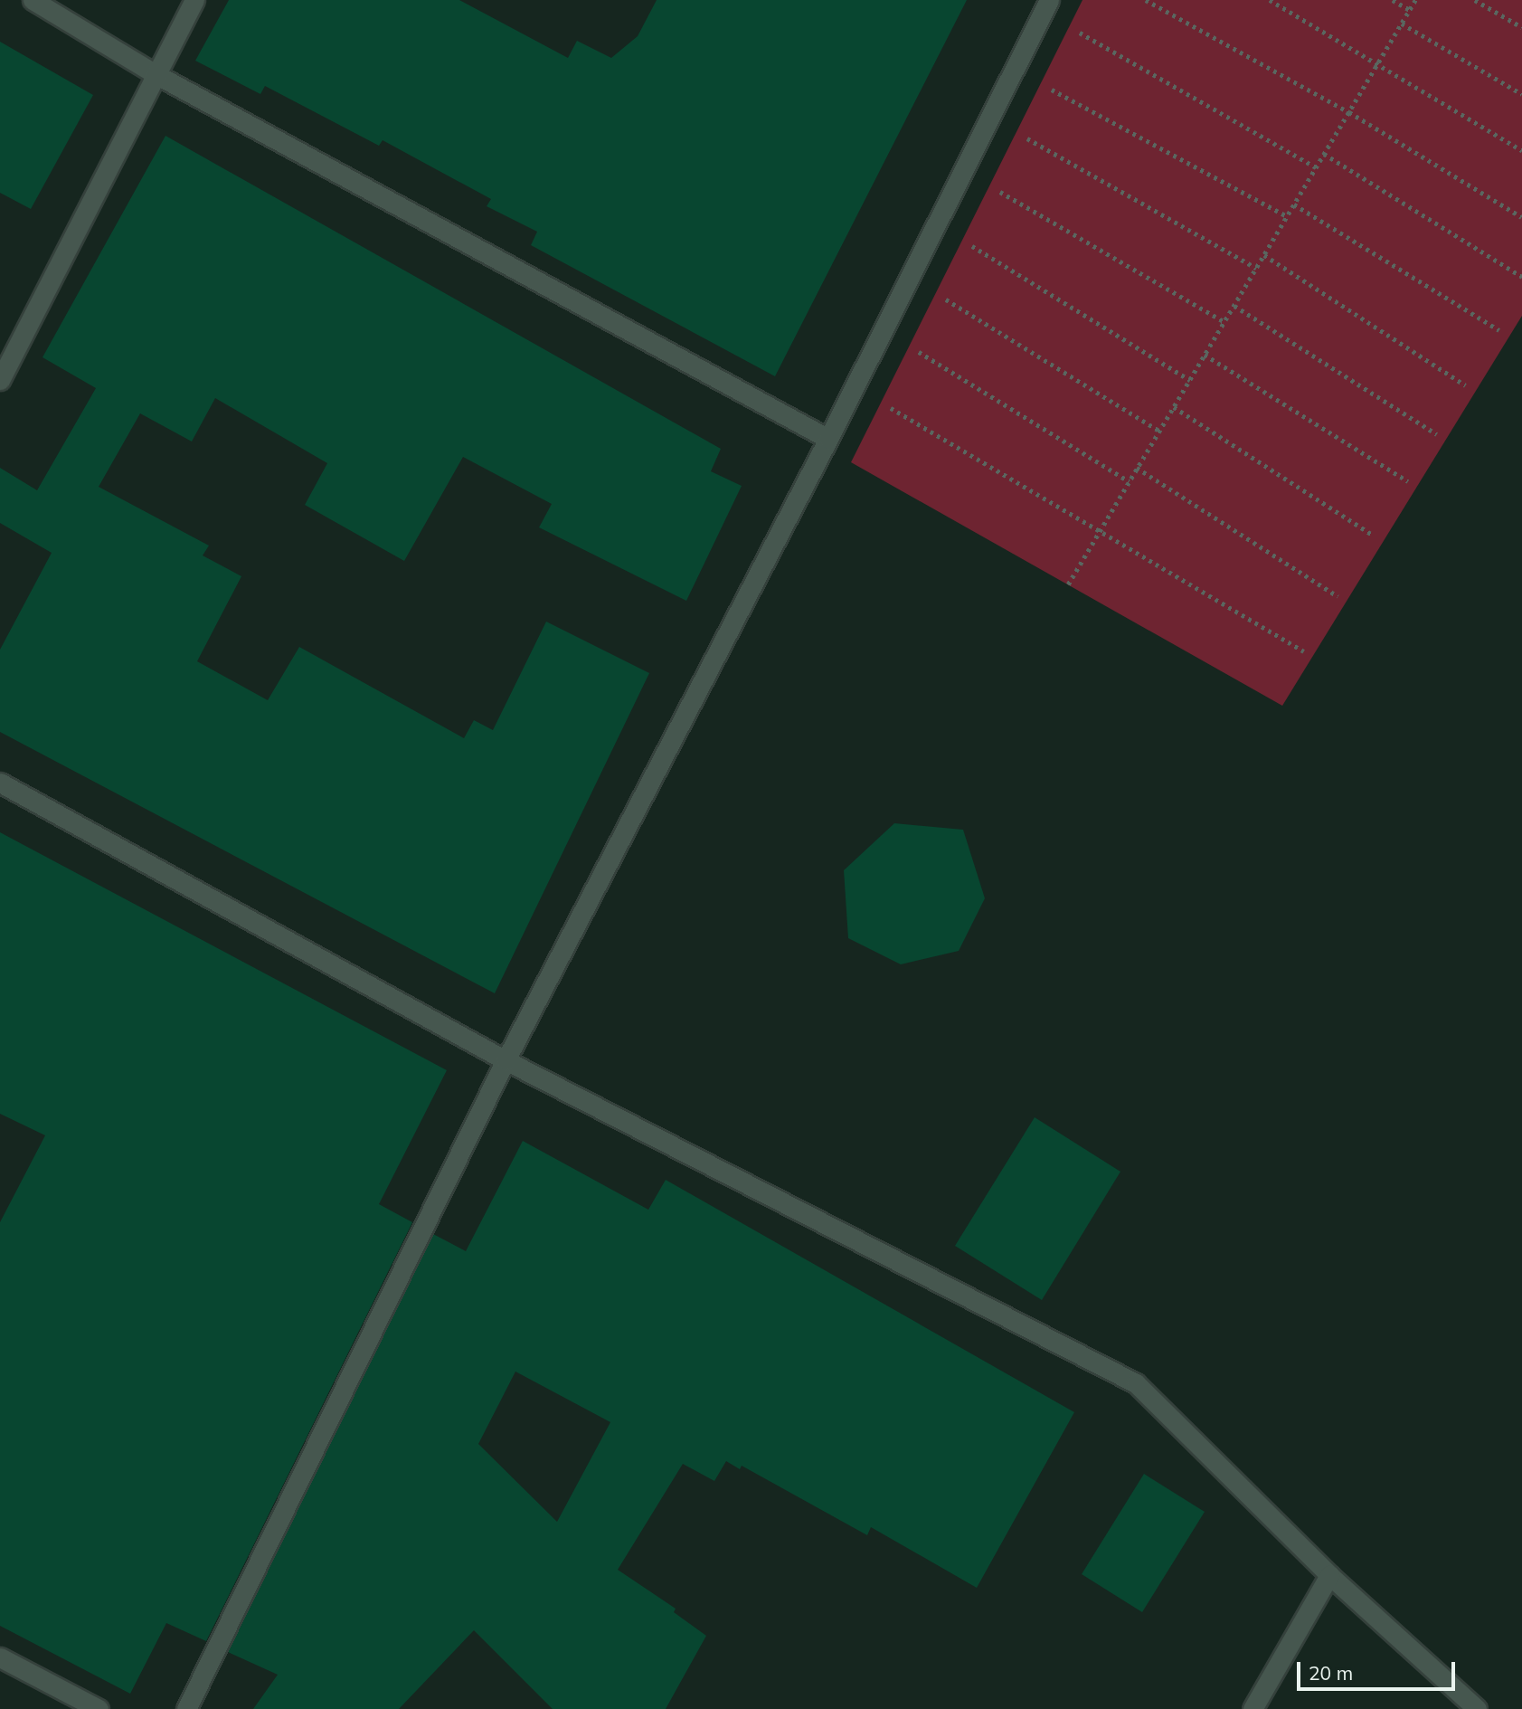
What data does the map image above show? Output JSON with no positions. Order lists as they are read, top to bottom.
{
  "scale_bar": "20 m"
}
